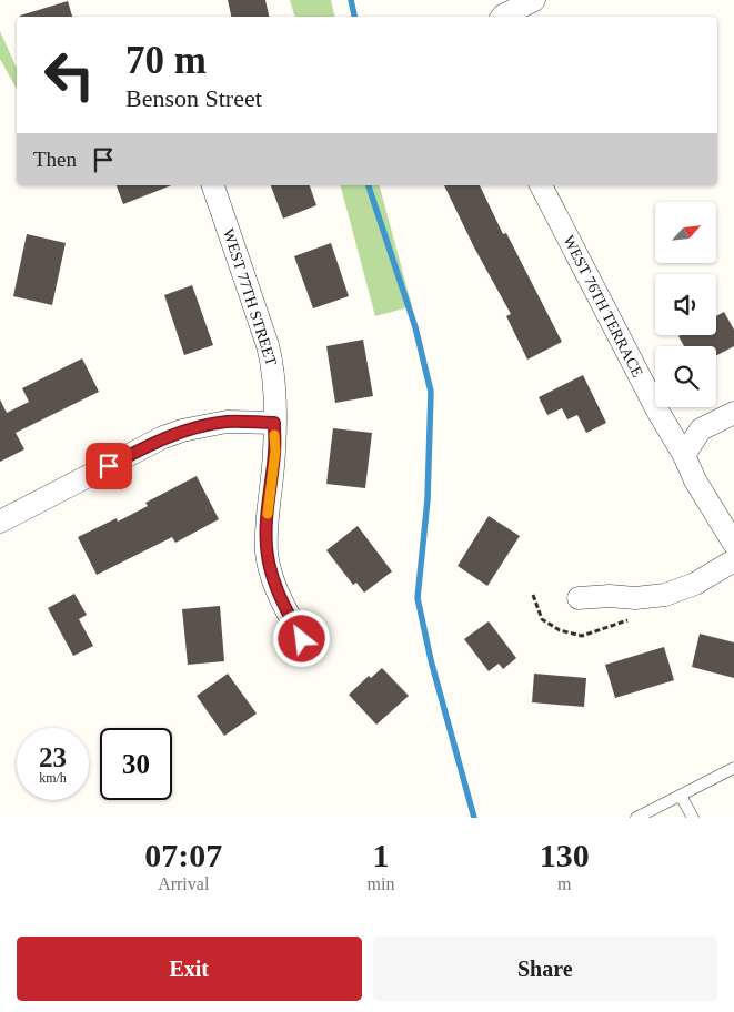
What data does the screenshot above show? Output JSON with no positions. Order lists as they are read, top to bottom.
{
  "streets": {
    "street": ["WEST 77TH STREET", "WEST 76TH TERRACE"]
  },
  "north": "top right",
  "page": {
    "turn": ["70 m", "Benson Street"],
    "then": "Then",
    "speed": "23 km/h",
    "limit": "30",
    "eta": [
      "07:07",
      "Arrival",
      "1",
      "min",
      "130",
      "m"
    ],
    "buttons": ["Exit", "Share"]
  }
}
